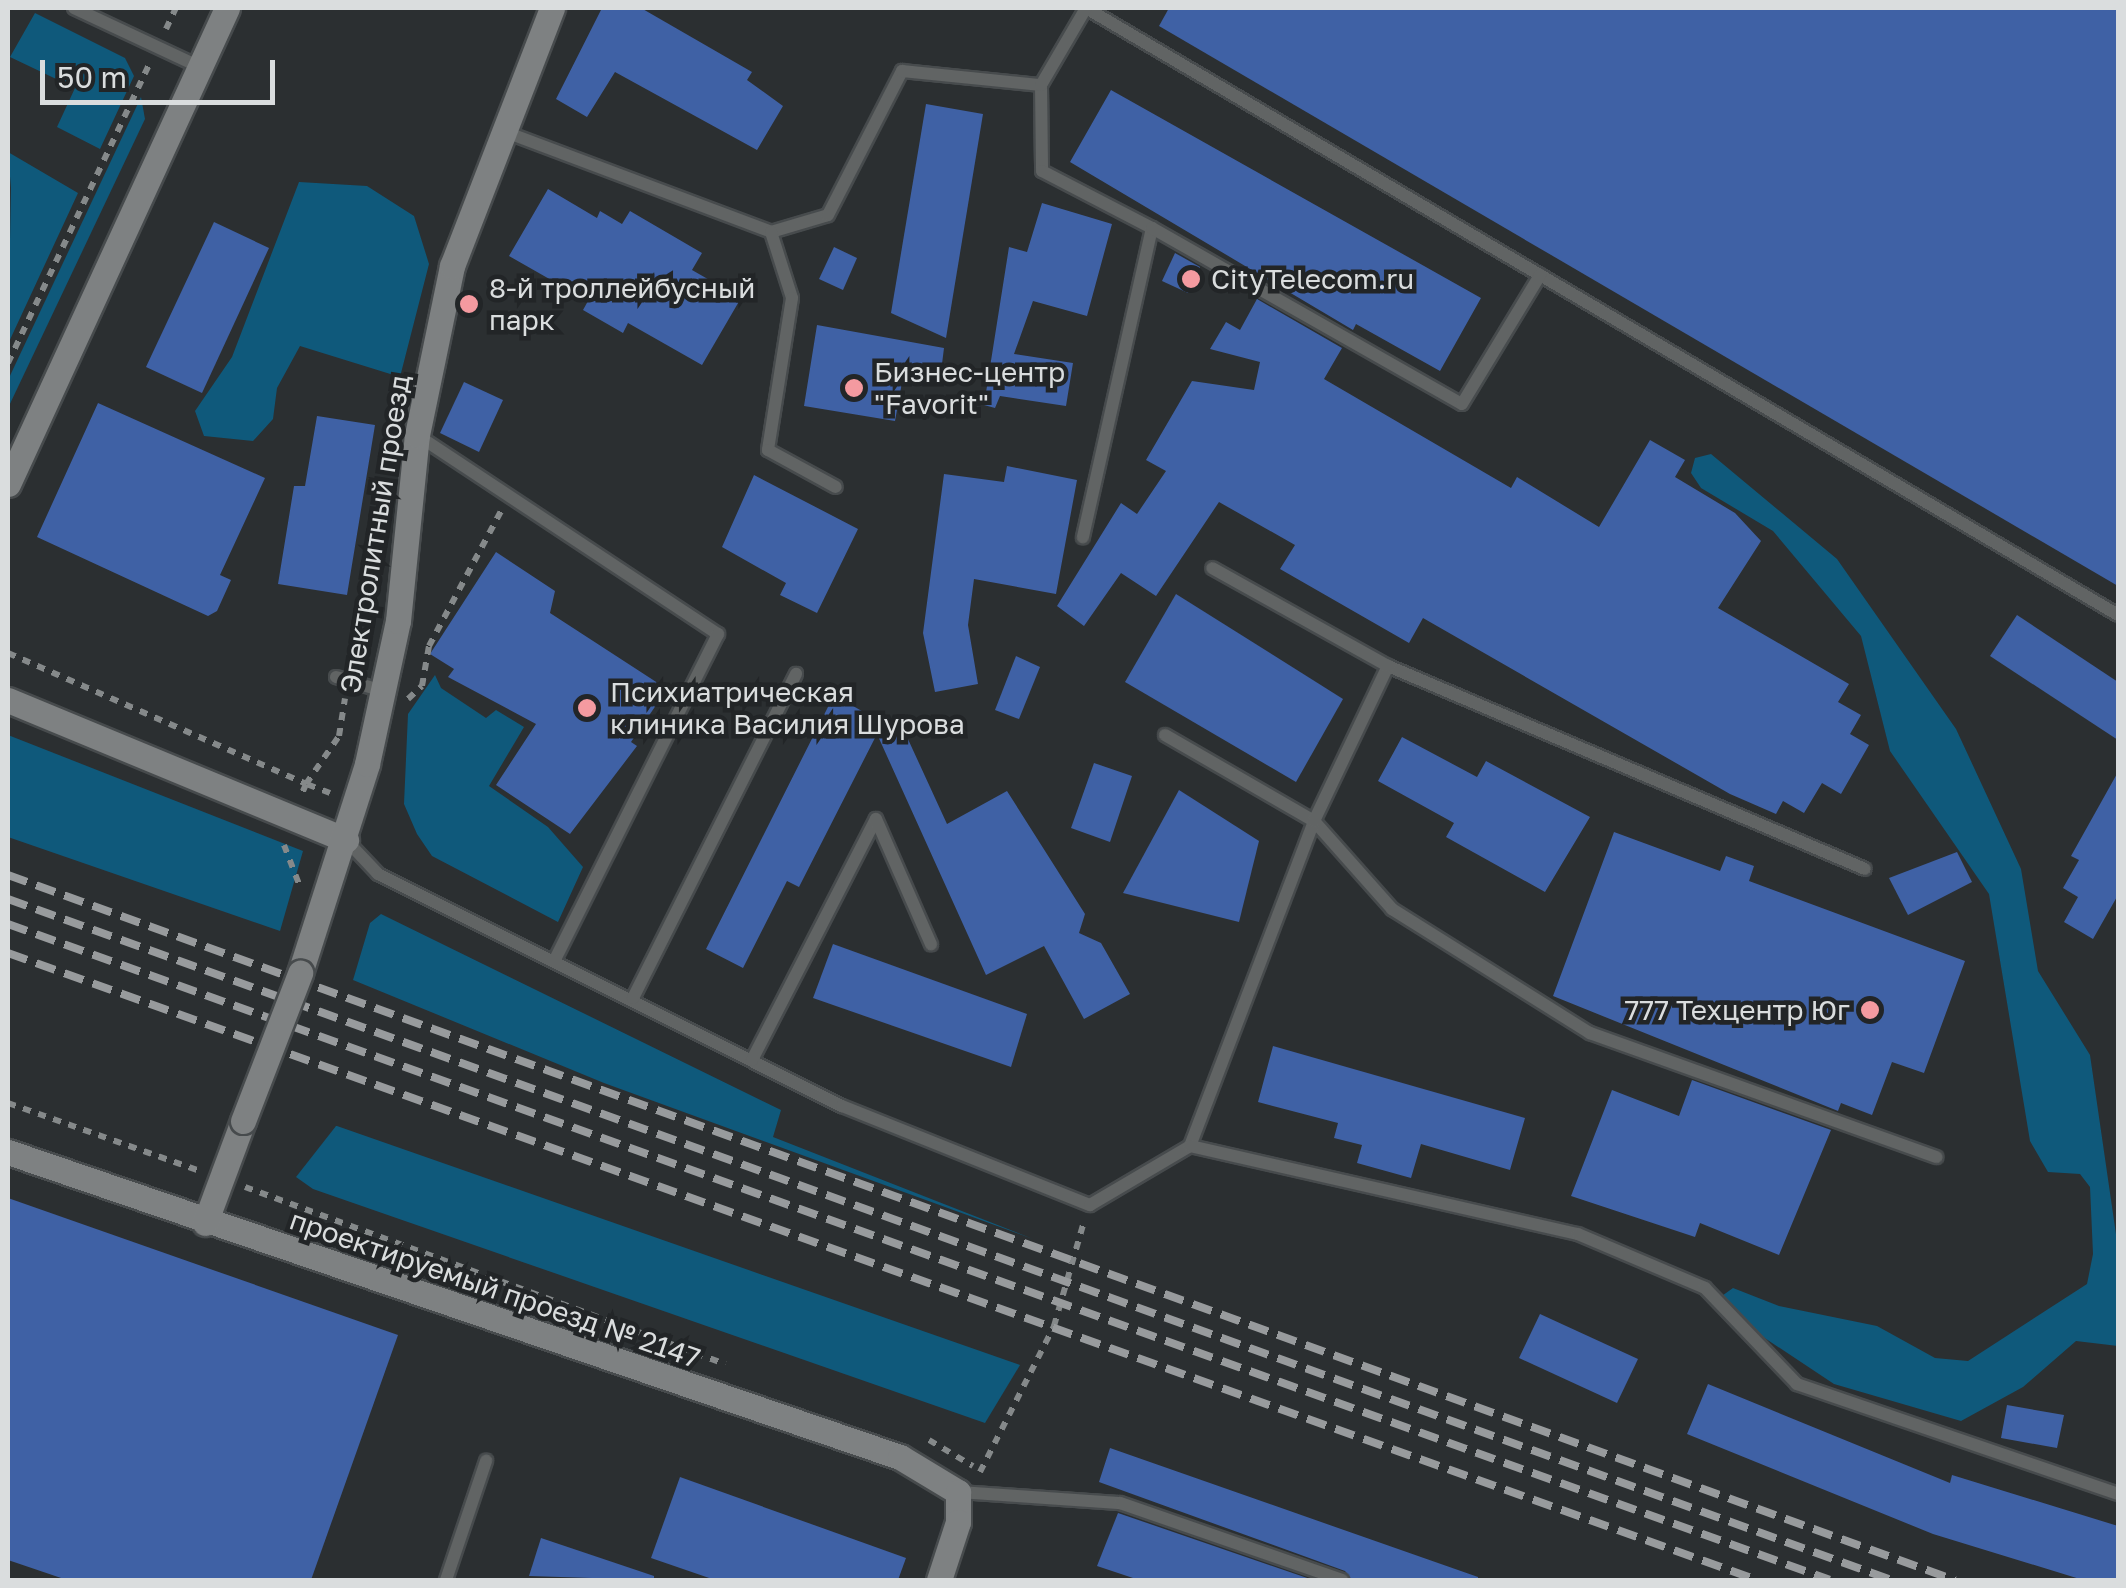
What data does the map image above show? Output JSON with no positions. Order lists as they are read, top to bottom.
{
  "streets": {
    "street": ["Электролитный проезд", "проектируемый проезд № 2147"]
  },
  "crossings": [
    ["Электролитный проезд", "проектируемый проезд № 2147"]
  ],
  "places": [
    "CityTelecom.ru",
    "8-й троллейбусный парк",
    "Бизнес-центр \"Favorit\"",
    "Психиатрическая клиника Василия Шурова",
    "777 Техцентр Юг"
  ],
  "scale_bar": "50 m"
}
